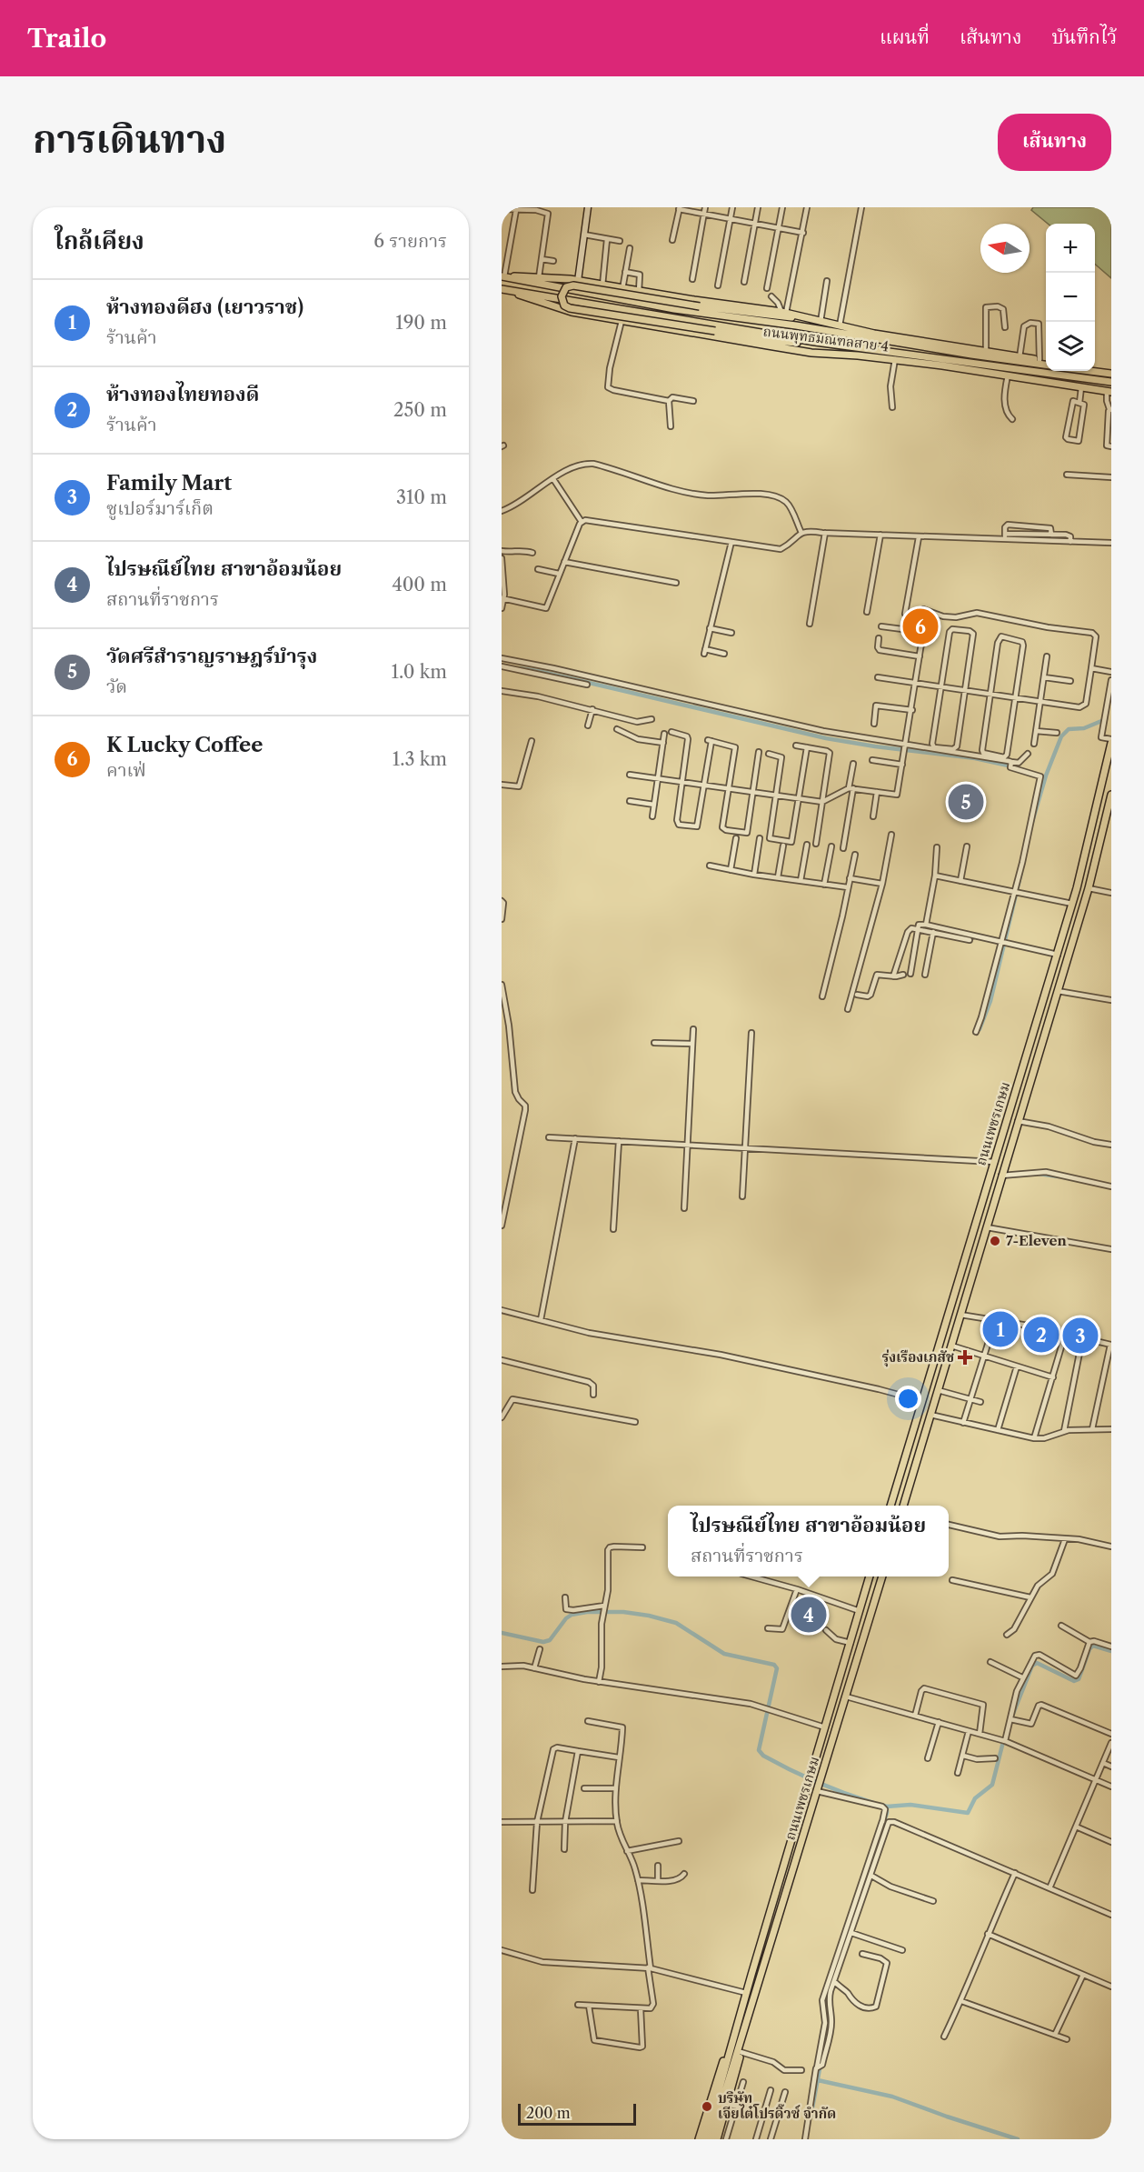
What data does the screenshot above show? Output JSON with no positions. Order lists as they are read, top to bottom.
{
  "streets": {
    "main road": ["ถนนพุทธมณฑลสาย 4", "ถนนเพชรเกษม"]
  },
  "places": {
    "other": ["7-Eleven", "บริษัท เจียไต๋โปรดิ๊วซ์ จำกัด"],
    "health": ["รุ่งเรืองเภสัช"]
  },
  "scale_bar": "200 m",
  "north": "left",
  "page": {
    "header": "Trailo",
    "nav": ["แผนที่", "เส้นทาง", "บันทึกไว้"],
    "title": "การเดินทาง",
    "buttons": "เส้นทาง",
    "heading": ["ใกล้เคียง", "6 รายการ"],
    "map_buttons": ["+", "−"],
    "list": [
      {
        "mark": "1",
        "name": "ห้างทองดีฮง (เยาวราช)",
        "note": "ร้านค้า",
        "value": "190 m"
      },
      {
        "mark": "2",
        "name": "ห้างทองไทยทองดี",
        "note": "ร้านค้า",
        "value": "250 m"
      },
      {
        "mark": "3",
        "name": "Family Mart",
        "note": "ซูเปอร์มาร์เก็ต",
        "value": "310 m"
      },
      {
        "mark": "4",
        "name": "ไปรษณีย์ไทย สาขาอ้อมน้อย",
        "note": "สถานที่ราชการ",
        "value": "400 m"
      },
      {
        "mark": "5",
        "name": "วัดศรีสําราญราษฎร์บํารุง",
        "note": "วัด",
        "value": "1.0 km"
      },
      {
        "mark": "6",
        "name": "K Lucky Coffee",
        "note": "คาเฟ่",
        "value": "1.3 km"
      }
    ],
    "pins": [
      "6",
      "5",
      "1",
      "2",
      "3",
      "4"
    ],
    "popup": ["ไปรษณีย์ไทย สาขาอ้อมน้อย", "สถานที่ราชการ"],
    "scale": "200 m"
  }
}
